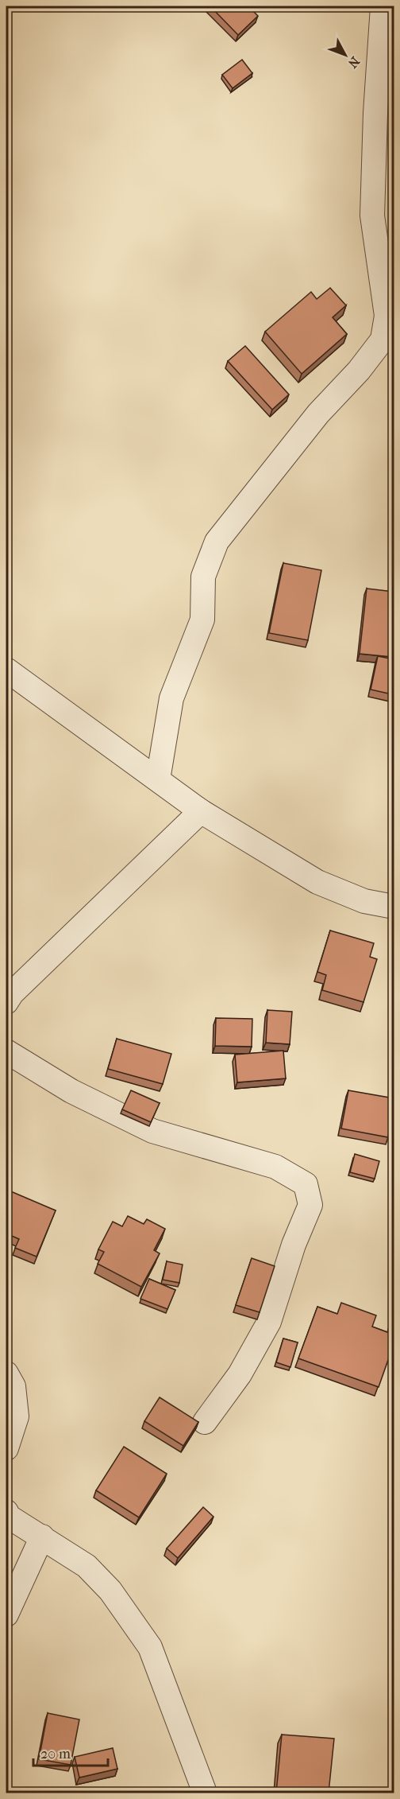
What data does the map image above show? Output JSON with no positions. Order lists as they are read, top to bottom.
{
  "scale_bar": "20 m",
  "north": "bottom right"
}
